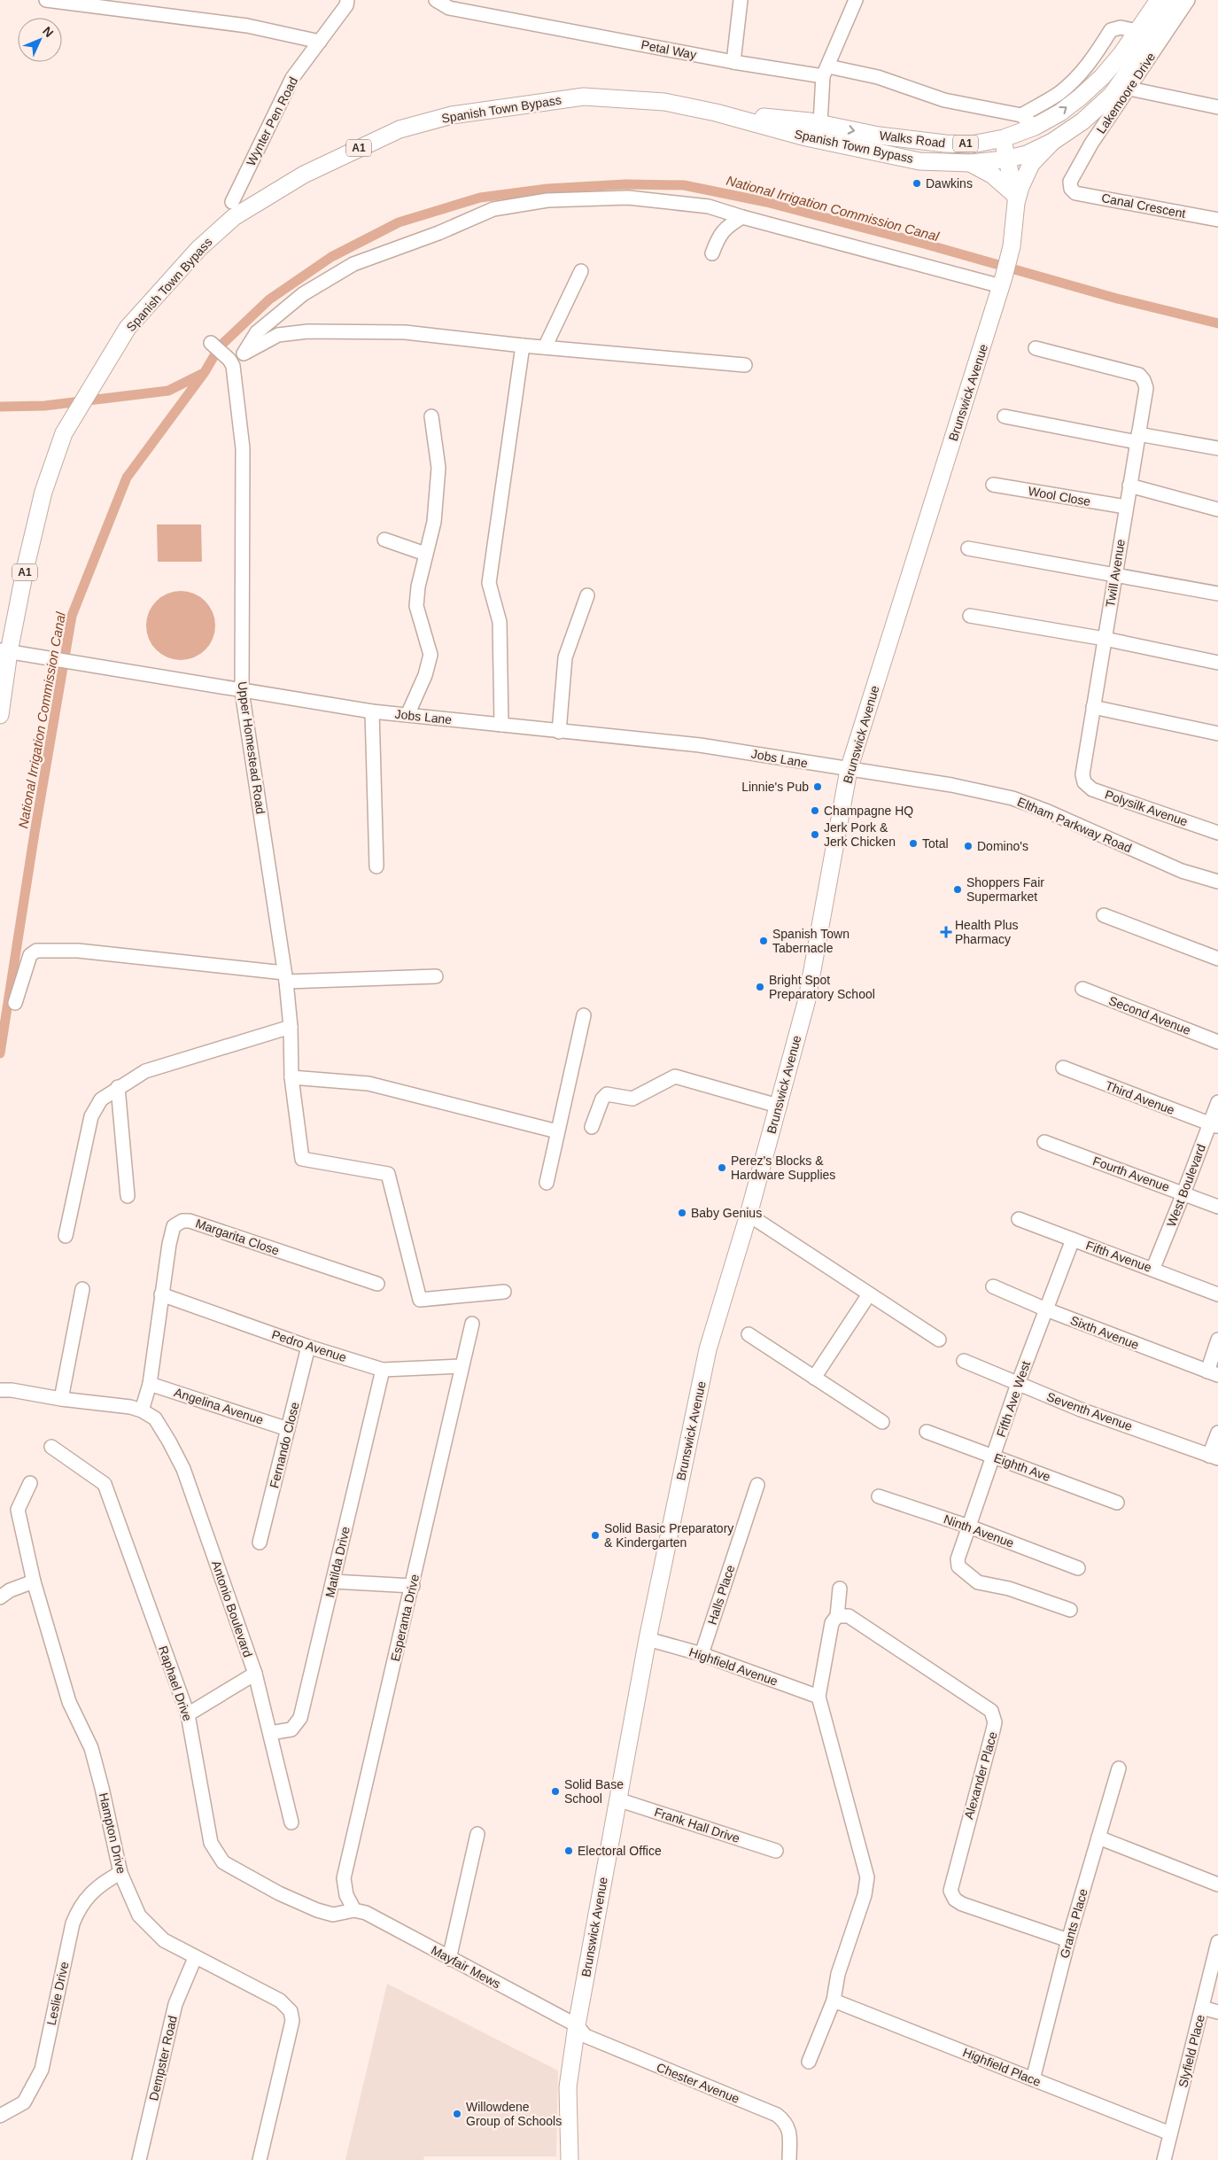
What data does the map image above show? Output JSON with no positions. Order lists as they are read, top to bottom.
{
  "streets": {
    "main road": [
      "Spanish Town Bypass",
      "Walks Road",
      "A1",
      "Brunswick Avenue"
    ],
    "street": [
      "Petal Way",
      "Lakemoore Drive",
      "Wynter Pen Road",
      "Canal Crescent",
      "Wool Close",
      "Twill Avenue",
      "Jobs Lane",
      "Upper Homestead Road",
      "Polysilk Avenue",
      "Eltham Parkway Road",
      "Second Avenue",
      "Third Avenue",
      "Fourth Avenue",
      "West Boulevard",
      "Margarita Close",
      "Fifth Avenue",
      "Sixth Avenue",
      "Pedro Avenue",
      "Fifth Ave West",
      "Angelina Avenue",
      "Seventh Avenue",
      "Fernando Close",
      "Eighth Ave",
      "Ninth Avenue",
      "Matilda Drive",
      "Halls Place",
      "Antonio Boulevard",
      "Esperanta Drive",
      "Highfield Avenue",
      "Raphael Drive",
      "Alexander Place",
      "Frank Hall Drive",
      "Hampton Drive",
      "Grants Place",
      "Mayfair Mews",
      "Leslie Drive",
      "Slyfield Place",
      "Dempster Road",
      "Highfield Place",
      "Chester Avenue"
    ]
  },
  "crossings": [
    ["Lakemoore Drive", "Canal Crescent"],
    ["Spanish Town Bypass", "Walks Road"],
    ["Spanish Town Bypass", "A1"],
    ["Spanish Town Bypass", "Brunswick Avenue"],
    ["Spanish Town Bypass", "Jobs Lane"],
    ["Walks Road", "Brunswick Avenue"],
    ["A1", "Brunswick Avenue"],
    ["Brunswick Avenue", "Jobs Lane"],
    ["Brunswick Avenue", "Eltham Parkway Road"],
    ["Brunswick Avenue", "Highfield Avenue"],
    ["Brunswick Avenue", "Frank Hall Drive"],
    ["Brunswick Avenue", "Mayfair Mews"],
    ["Brunswick Avenue", "Chester Avenue"],
    ["Wool Close", "Twill Avenue"],
    ["Twill Avenue", "Polysilk Avenue"],
    ["Jobs Lane", "Upper Homestead Road"],
    ["Jobs Lane", "Eltham Parkway Road"],
    ["Third Avenue", "West Boulevard"],
    ["Fourth Avenue", "West Boulevard"],
    ["West Boulevard", "Fifth Avenue"],
    ["Margarita Close", "Pedro Avenue"],
    ["Margarita Close", "Angelina Avenue"],
    ["Margarita Close", "Antonio Boulevard"],
    ["Fifth Avenue", "Fifth Ave West"],
    ["Sixth Avenue", "Fifth Ave West"],
    ["Pedro Avenue", "Fernando Close"],
    ["Pedro Avenue", "Matilda Drive"],
    ["Pedro Avenue", "Esperanta Drive"],
    ["Fifth Ave West", "Seventh Avenue"],
    ["Fifth Ave West", "Eighth Ave"],
    ["Fifth Ave West", "Ninth Avenue"],
    ["Angelina Avenue", "Fernando Close"],
    ["Matilda Drive", "Antonio Boulevard"],
    ["Halls Place", "Highfield Avenue"],
    ["Esperanta Drive", "Raphael Drive"],
    ["Esperanta Drive", "Mayfair Mews"],
    ["Raphael Drive", "Mayfair Mews"],
    ["Alexander Place", "Grants Place"],
    ["Hampton Drive", "Leslie Drive"],
    ["Hampton Drive", "Dempster Road"],
    ["Grants Place", "Highfield Place"],
    ["Mayfair Mews", "Chester Avenue"],
    ["Slyfield Place", "Highfield Place"]
  ],
  "one_way": ["Walks Road"],
  "water": ["National Irrigation Commission Canal"],
  "places": {
    "other": [
      "Dawkins",
      "Linnie's Pub",
      "Champagne HQ",
      "Jerk Pork & Jerk Chicken",
      "Total",
      "Domino's",
      "Shoppers Fair Supermarket",
      "Spanish Town Tabernacle",
      "Bright Spot Preparatory School",
      "Perez's Blocks & Hardware Supplies",
      "Baby Genius",
      "Solid Basic Preparatory & Kindergarten",
      "Solid Base School",
      "Electoral Office",
      "Willowdene Group of Schools"
    ],
    "health": ["Health Plus Pharmacy"]
  },
  "north": "top right"
}
